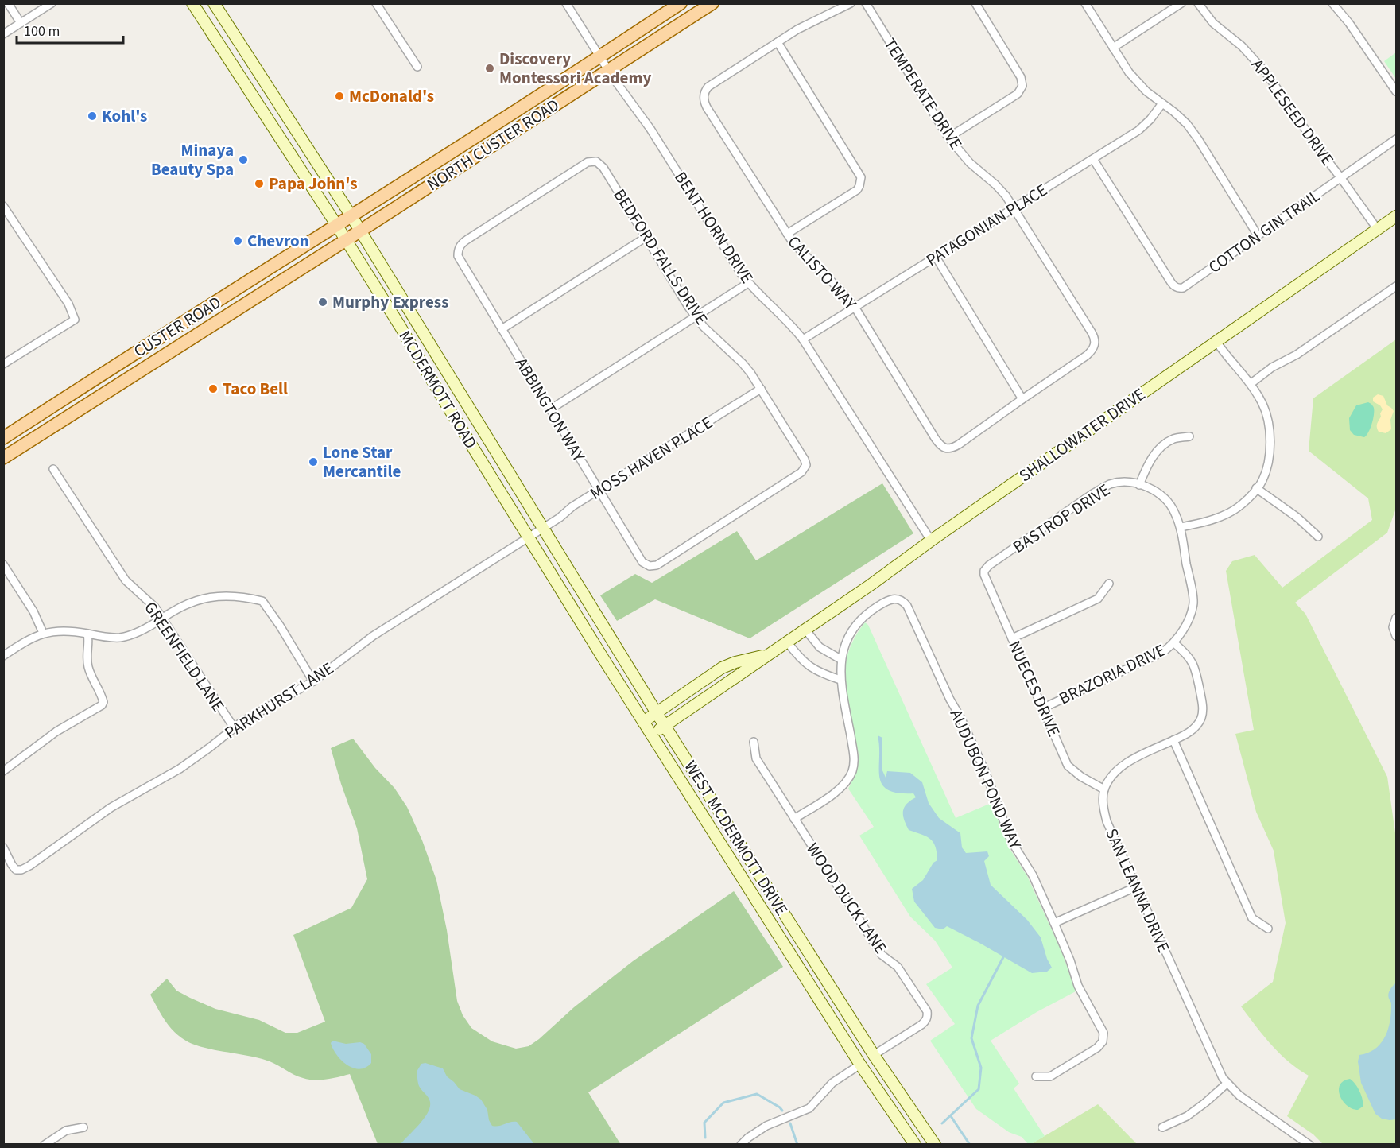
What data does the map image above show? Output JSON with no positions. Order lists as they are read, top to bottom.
{
  "streets": {
    "main road": [
      "NORTH CUSTER ROAD",
      "CUSTER ROAD",
      "MCDERMOTT ROAD",
      "SHALLOWATER DRIVE",
      "WEST MCDERMOTT DRIVE"
    ],
    "street": [
      "TEMPERATE DRIVE",
      "APPLESEED DRIVE",
      "PATAGONIAN PLACE",
      "BENT HORN DRIVE",
      "COTTON GIN TRAIL",
      "BEDFORD FALLS DRIVE",
      "CALISTO WAY",
      "ABBINGTON WAY",
      "MOSS HAVEN PLACE",
      "BASTROP DRIVE",
      "GREENFIELD LANE",
      "BRAZORIA DRIVE",
      "NUECES DRIVE",
      "PARKHURST LANE",
      "AUDUBON POND WAY",
      "SAN LEANNA DRIVE",
      "WOOD DUCK LANE"
    ]
  },
  "crossings": [
    ["TEMPERATE DRIVE", "PATAGONIAN PLACE"],
    ["TEMPERATE DRIVE", "CALISTO WAY"],
    ["APPLESEED DRIVE", "COTTON GIN TRAIL"],
    ["APPLESEED DRIVE", "SHALLOWATER DRIVE"],
    ["NORTH CUSTER ROAD", "BENT HORN DRIVE"],
    ["NORTH CUSTER ROAD", "CUSTER ROAD"],
    ["NORTH CUSTER ROAD", "MCDERMOTT ROAD"],
    ["PATAGONIAN PLACE", "BENT HORN DRIVE"],
    ["PATAGONIAN PLACE", "COTTON GIN TRAIL"],
    ["PATAGONIAN PLACE", "CALISTO WAY"],
    ["BENT HORN DRIVE", "SHALLOWATER DRIVE"],
    ["BEDFORD FALLS DRIVE", "ABBINGTON WAY"],
    ["BEDFORD FALLS DRIVE", "MOSS HAVEN PLACE"],
    ["CUSTER ROAD", "MCDERMOTT ROAD"],
    ["MCDERMOTT ROAD", "MOSS HAVEN PLACE"],
    ["MCDERMOTT ROAD", "PARKHURST LANE"],
    ["MCDERMOTT ROAD", "WEST MCDERMOTT DRIVE"],
    ["ABBINGTON WAY", "MOSS HAVEN PLACE"],
    ["SHALLOWATER DRIVE", "WEST MCDERMOTT DRIVE"],
    ["MOSS HAVEN PLACE", "PARKHURST LANE"],
    ["MOSS HAVEN PLACE", "WEST MCDERMOTT DRIVE"],
    ["BASTROP DRIVE", "BRAZORIA DRIVE"],
    ["BASTROP DRIVE", "NUECES DRIVE"],
    ["GREENFIELD LANE", "PARKHURST LANE"],
    ["BRAZORIA DRIVE", "NUECES DRIVE"],
    ["NUECES DRIVE", "SAN LEANNA DRIVE"],
    ["PARKHURST LANE", "WEST MCDERMOTT DRIVE"],
    ["WEST MCDERMOTT DRIVE", "WOOD DUCK LANE"]
  ],
  "places": [
    "Discovery Montessori Academy",
    "McDonald's",
    "Kohl's",
    "Minaya Beauty Spa",
    "Papa John's",
    "Chevron",
    "Murphy Express",
    "Taco Bell",
    "Lone Star Mercantile"
  ],
  "scale_bar": "100 m"
}
